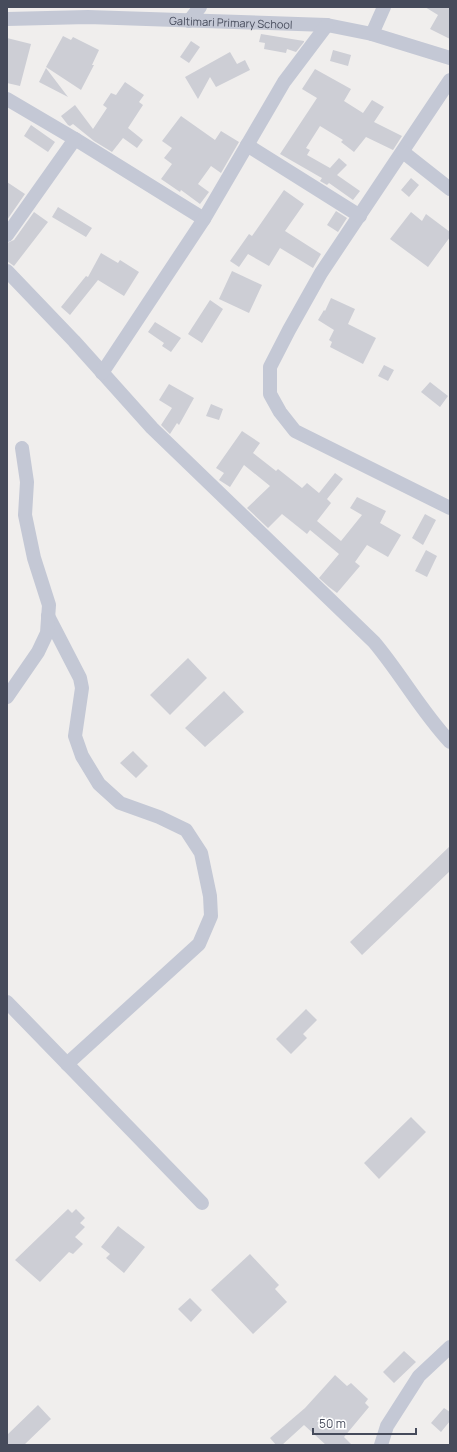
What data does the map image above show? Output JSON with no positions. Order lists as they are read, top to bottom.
{
  "streets": {
    "street": ["Galtimari Primary School"]
  },
  "scale_bar": "50 m"
}
